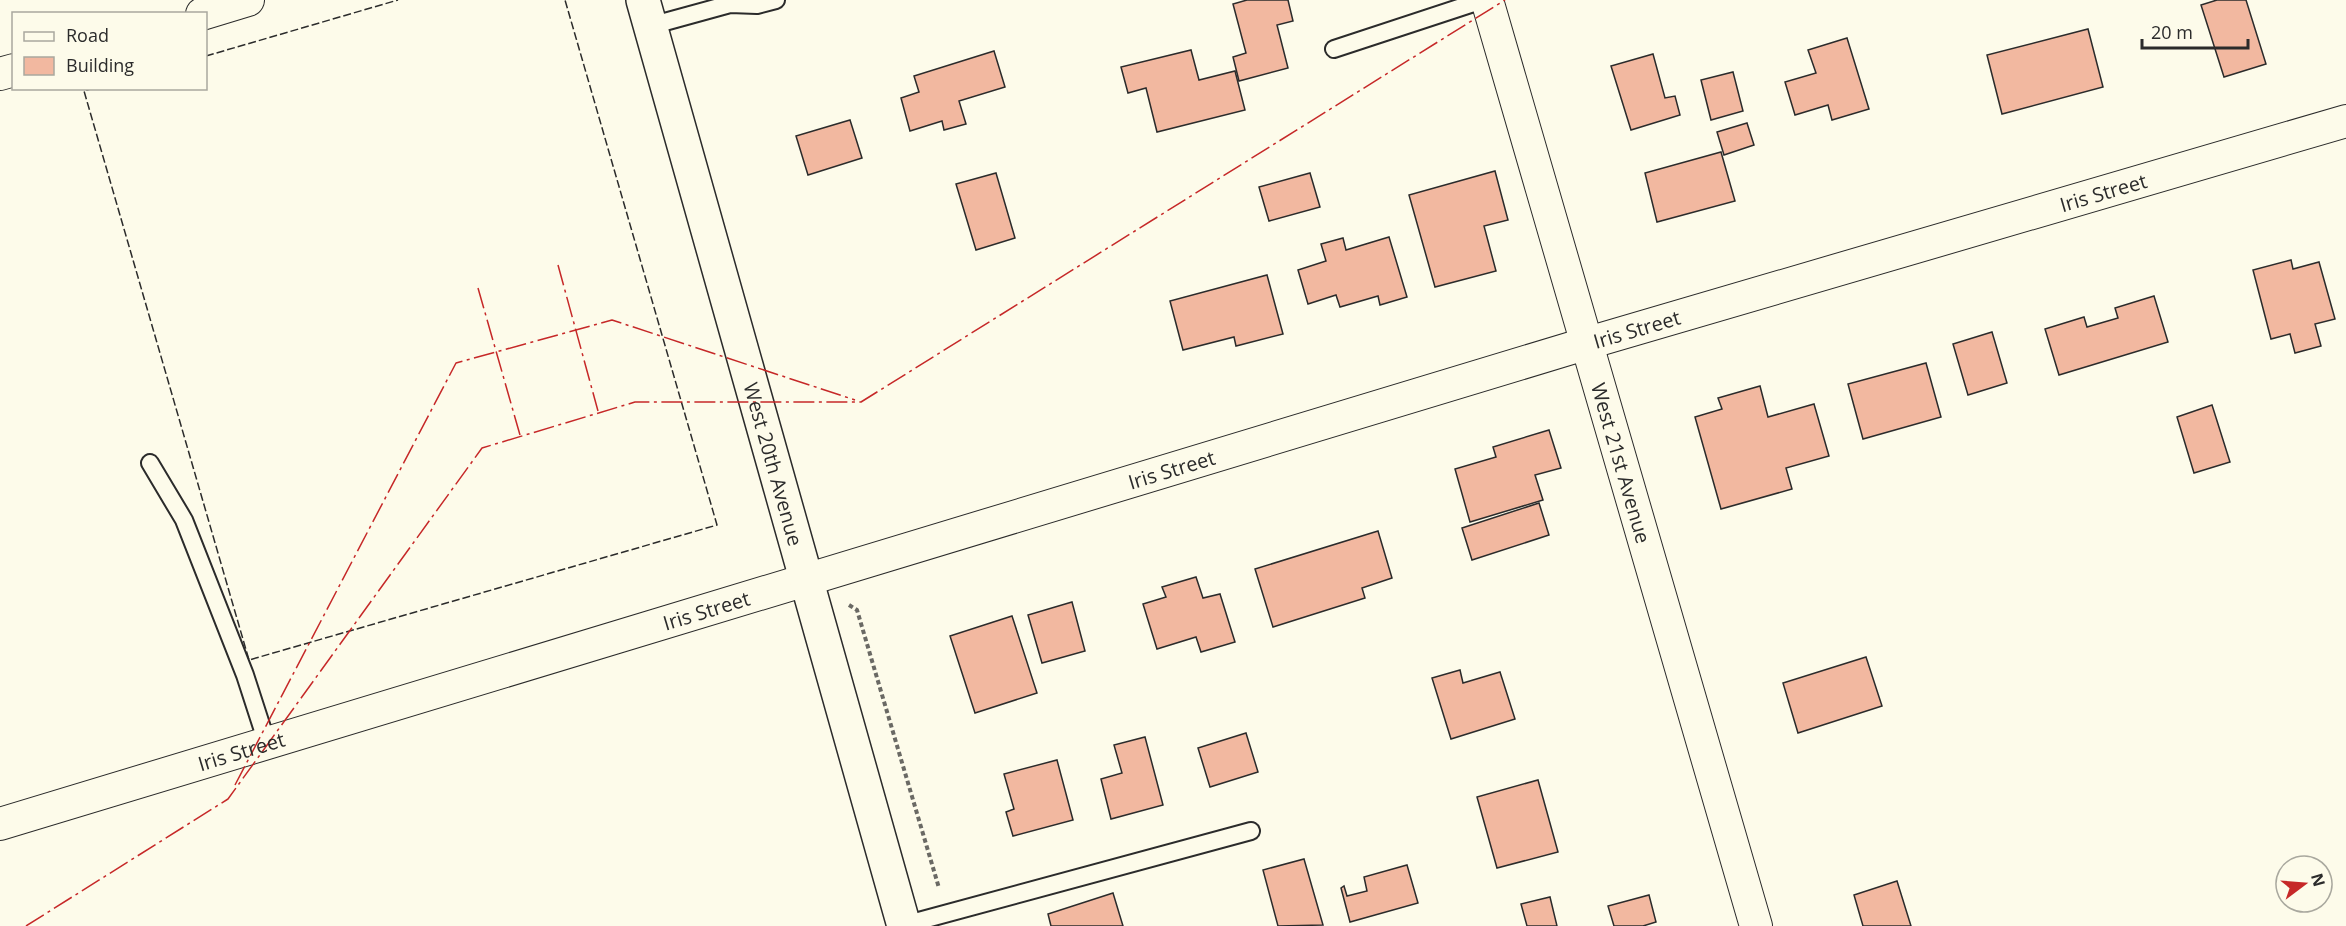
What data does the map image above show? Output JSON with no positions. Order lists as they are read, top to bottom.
{
  "streets": {
    "street": ["Iris Street", "West 20th Avenue", "West 21st Avenue"]
  },
  "crossings": [
    ["Iris Street", "West 20th Avenue"],
    ["Iris Street", "West 21st Avenue"]
  ],
  "legend": ["Road", "Building"],
  "scale_bar": "20 m",
  "north": "right"
}
